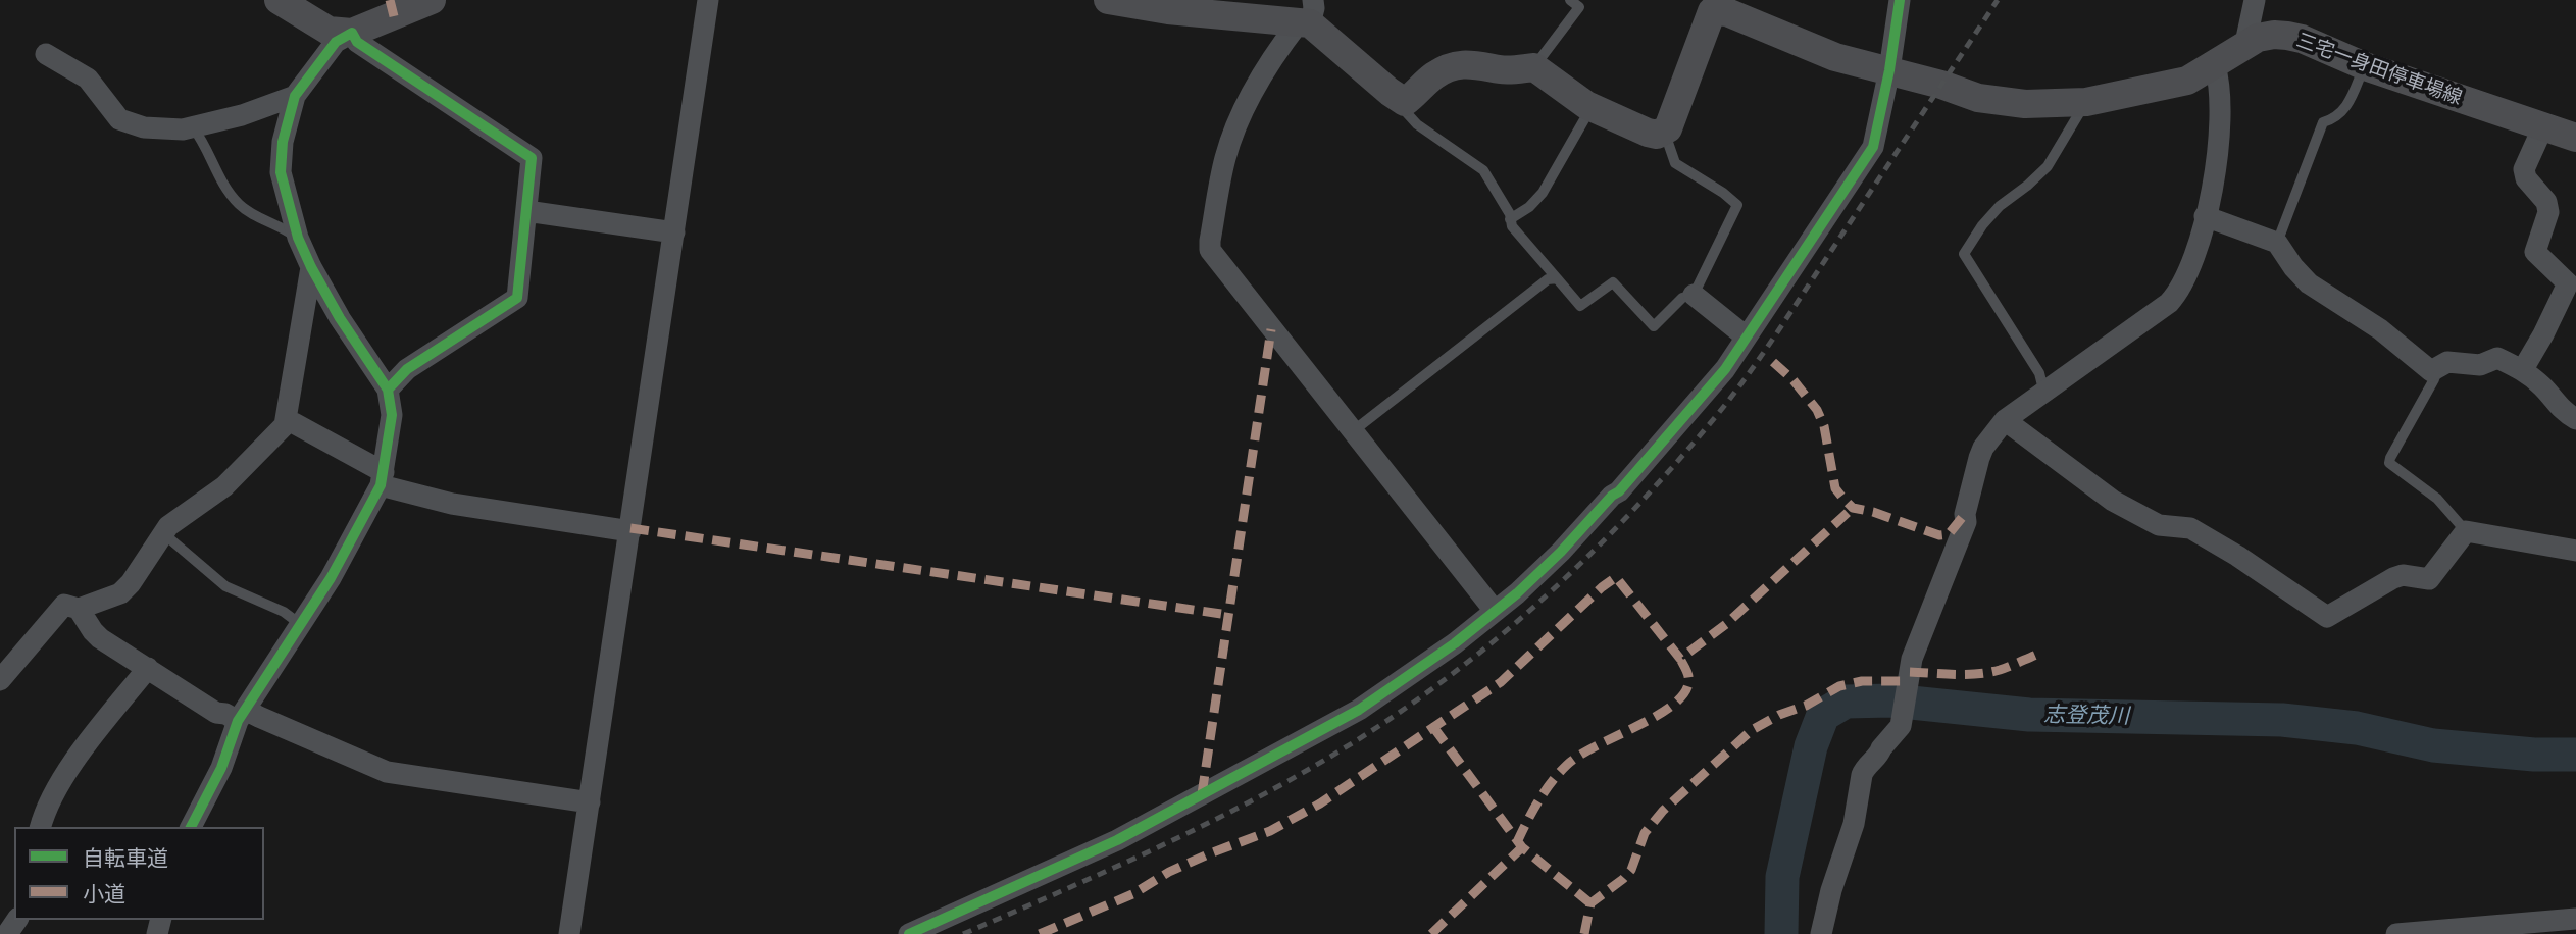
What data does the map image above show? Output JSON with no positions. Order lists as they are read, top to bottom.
{
  "streets": {
    "main road": ["三宅一身田停車場線"]
  },
  "water": ["志登茂川"],
  "legend": ["自転車道", "小道"]
}
